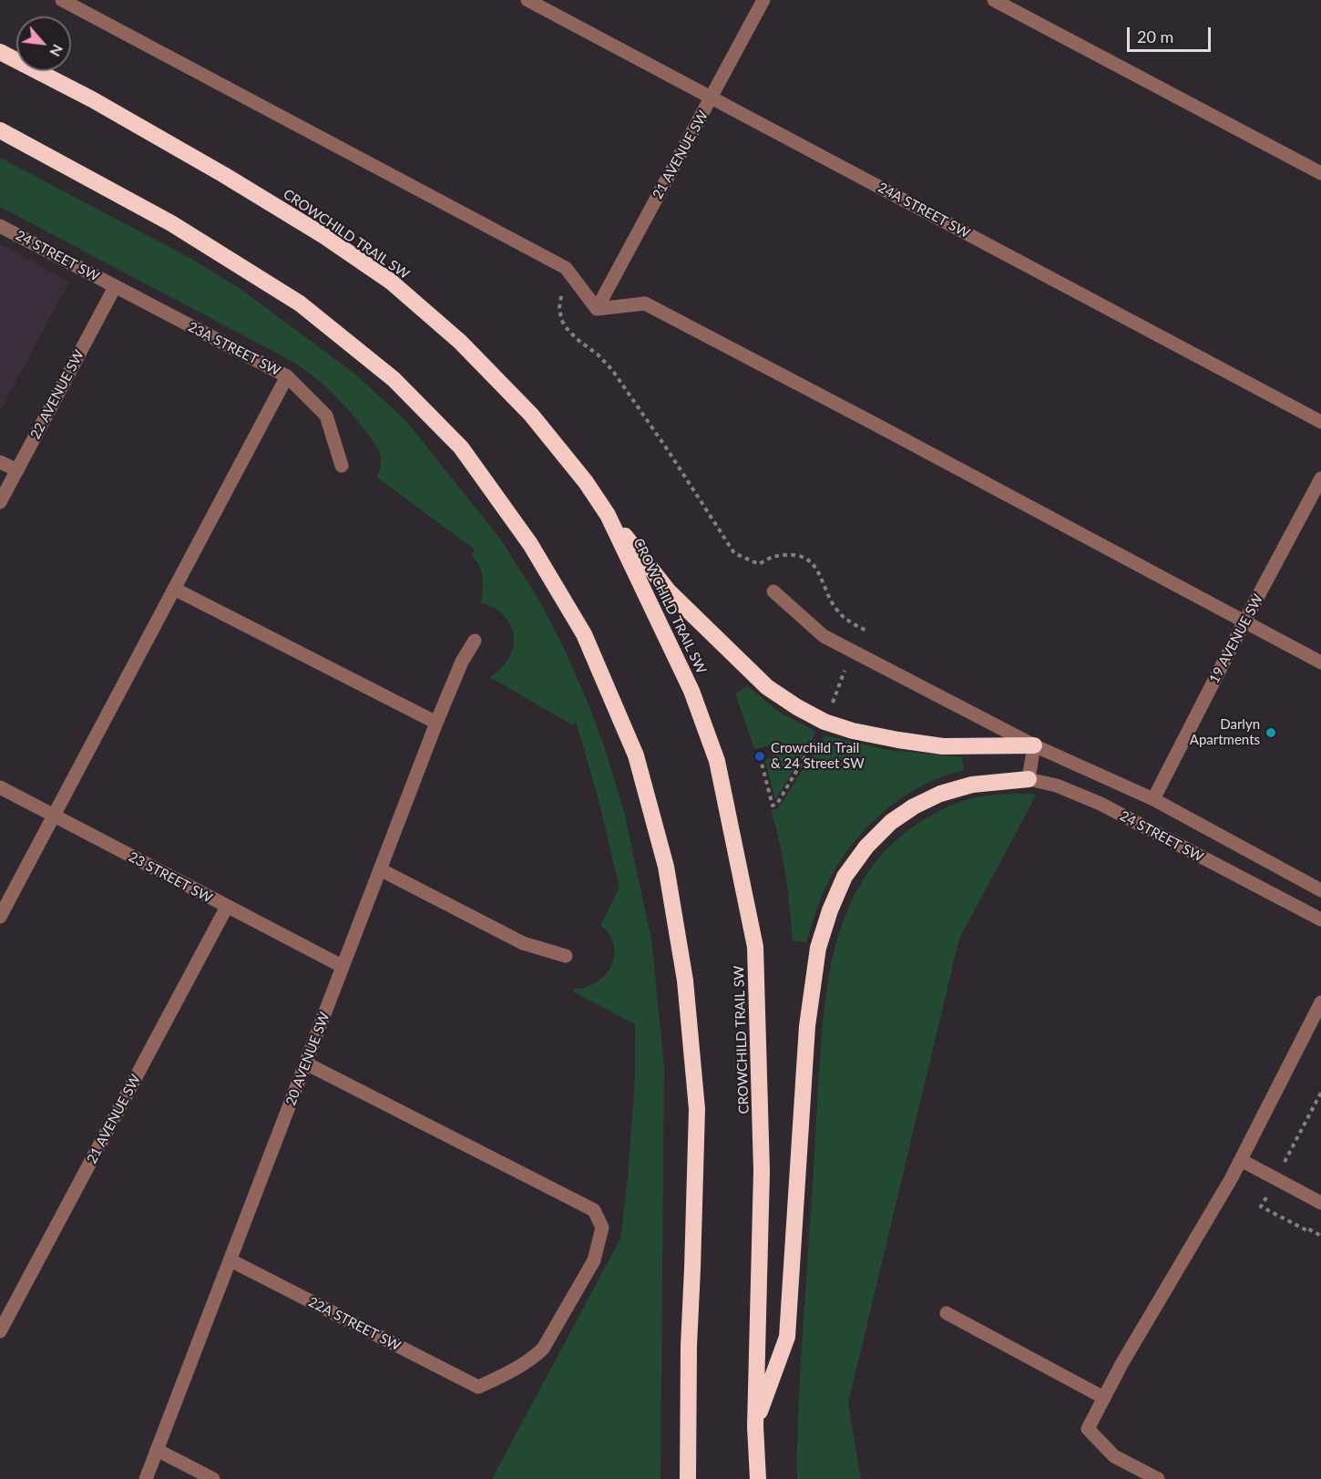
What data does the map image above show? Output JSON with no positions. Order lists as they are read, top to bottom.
{
  "streets": {
    "highway": ["CROWCHILD TRAIL SW"],
    "street": [
      "21 AVENUE SW",
      "24A STREET SW",
      "24 STREET SW",
      "23A STREET SW",
      "22 AVENUE SW",
      "19 AVENUE SW",
      "23 STREET SW",
      "20 AVENUE SW",
      "22A STREET SW"
    ]
  },
  "crossings": [
    ["21 AVENUE SW", "24A STREET SW"],
    ["21 AVENUE SW", "23 STREET SW"],
    ["24 STREET SW", "23A STREET SW"],
    ["24 STREET SW", "22 AVENUE SW"],
    ["24 STREET SW", "19 AVENUE SW"],
    ["23A STREET SW", "22 AVENUE SW"],
    ["23 STREET SW", "20 AVENUE SW"],
    ["20 AVENUE SW", "22A STREET SW"]
  ],
  "places": ["Darlyn Apartments", "Crowchild Trail & 24 Street SW"],
  "scale_bar": "20 m",
  "north": "bottom right"
}
